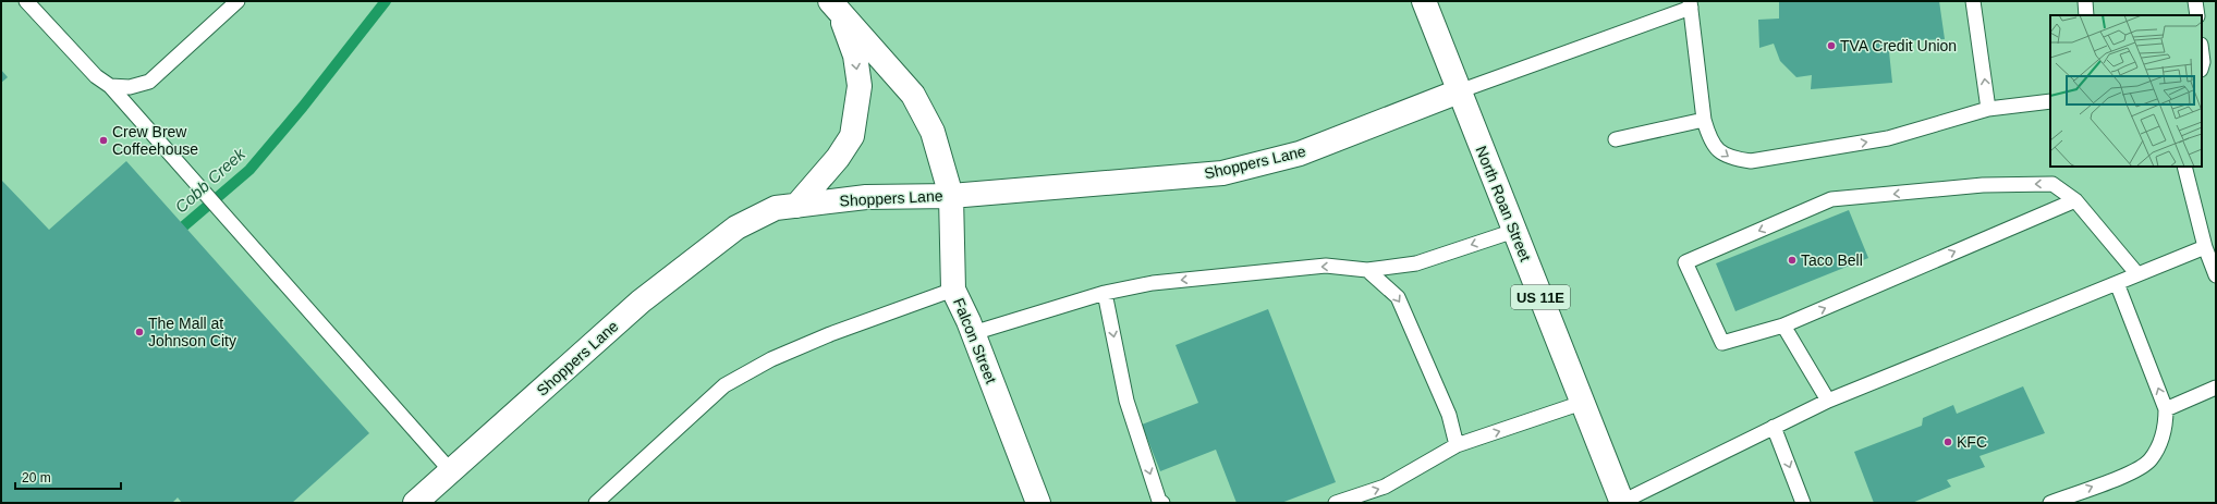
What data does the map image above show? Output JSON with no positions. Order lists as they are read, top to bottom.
{
  "streets": {
    "street": [
      "Shoppers Lane",
      "North Roan Street",
      "US 11E",
      "Falcon Street"
    ]
  },
  "crossings": [
    ["Shoppers Lane", "North Roan Street"],
    ["Shoppers Lane", "Falcon Street"]
  ],
  "water": ["Cobb Creek"],
  "places": [
    "TVA Credit Union",
    "Crew Brew Coffeehouse",
    "Taco Bell",
    "The Mall at Johnson City",
    "KFC"
  ],
  "scale_bar": "20 m"
}
